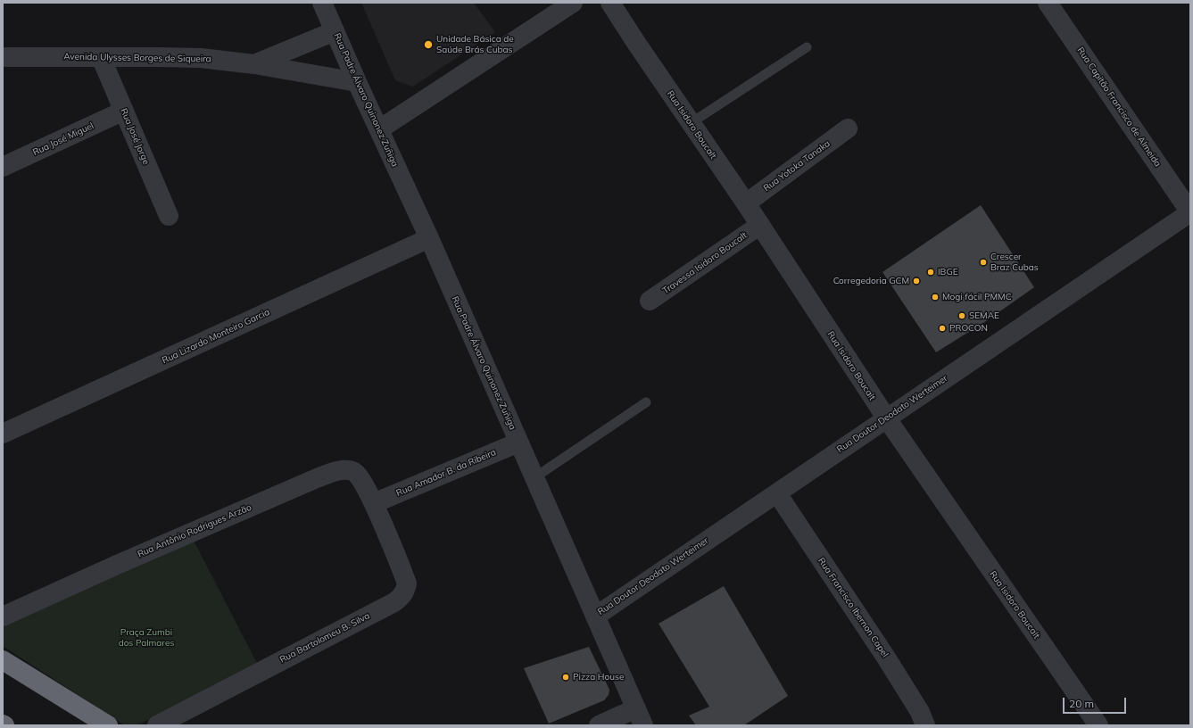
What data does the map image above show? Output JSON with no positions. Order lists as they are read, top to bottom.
{
  "streets": {
    "street": [
      "Avenida Ulysses Borges de Siqueira",
      "Rua Padre Álvaro Quinonez Zuñiga",
      "Rua Capitão Francisco de Almeida",
      "Rua Isidoro Boucalt",
      "Rua José Jorge",
      "Rua José Miguel",
      "Rua Yotoka Tanaka",
      "Travessa Isidoro Boucalt",
      "Rua Lizardo Monteiro Garcia",
      "Rua Doutor Deodato Werteimer",
      "Rua Amador B. da Ribeira",
      "Rua Antônio Rodrigues Arzão",
      "Rua Francisco Ibernon Capel",
      "Rua Bartolomeu B. Silva"
    ]
  },
  "crossings": [
    ["Avenida Ulysses Borges de Siqueira", "Rua Padre Álvaro Quinonez Zuñiga"],
    ["Avenida Ulysses Borges de Siqueira", "Rua José Jorge"],
    ["Rua Padre Álvaro Quinonez Zuñiga", "Rua Lizardo Monteiro Garcia"],
    ["Rua Padre Álvaro Quinonez Zuñiga", "Rua Doutor Deodato Werteimer"],
    ["Rua Padre Álvaro Quinonez Zuñiga", "Rua Amador B. da Ribeira"],
    ["Rua Capitão Francisco de Almeida", "Rua Doutor Deodato Werteimer"],
    ["Rua Isidoro Boucalt", "Rua Yotoka Tanaka"],
    ["Rua Isidoro Boucalt", "Travessa Isidoro Boucalt"],
    ["Rua Isidoro Boucalt", "Rua Doutor Deodato Werteimer"],
    ["Rua José Jorge", "Rua José Miguel"],
    ["Rua Doutor Deodato Werteimer", "Rua Francisco Ibernon Capel"],
    ["Rua Amador B. da Ribeira", "Rua Antônio Rodrigues Arzão"],
    ["Rua Amador B. da Ribeira", "Rua Bartolomeu B. Silva"],
    ["Rua Antônio Rodrigues Arzão", "Rua Bartolomeu B. Silva"]
  ],
  "parks": ["Praça Zumbi dos Palmares"],
  "places": [
    "Unidade Básica de Saúde Brás Cubas",
    "Crescer Braz Cubas",
    "IBGE",
    "Corregedoria GCM",
    "Mogi fácil PMMC",
    "SEMAE",
    "PROCON",
    "Pizza House"
  ],
  "scale_bar": "20 m"
}
